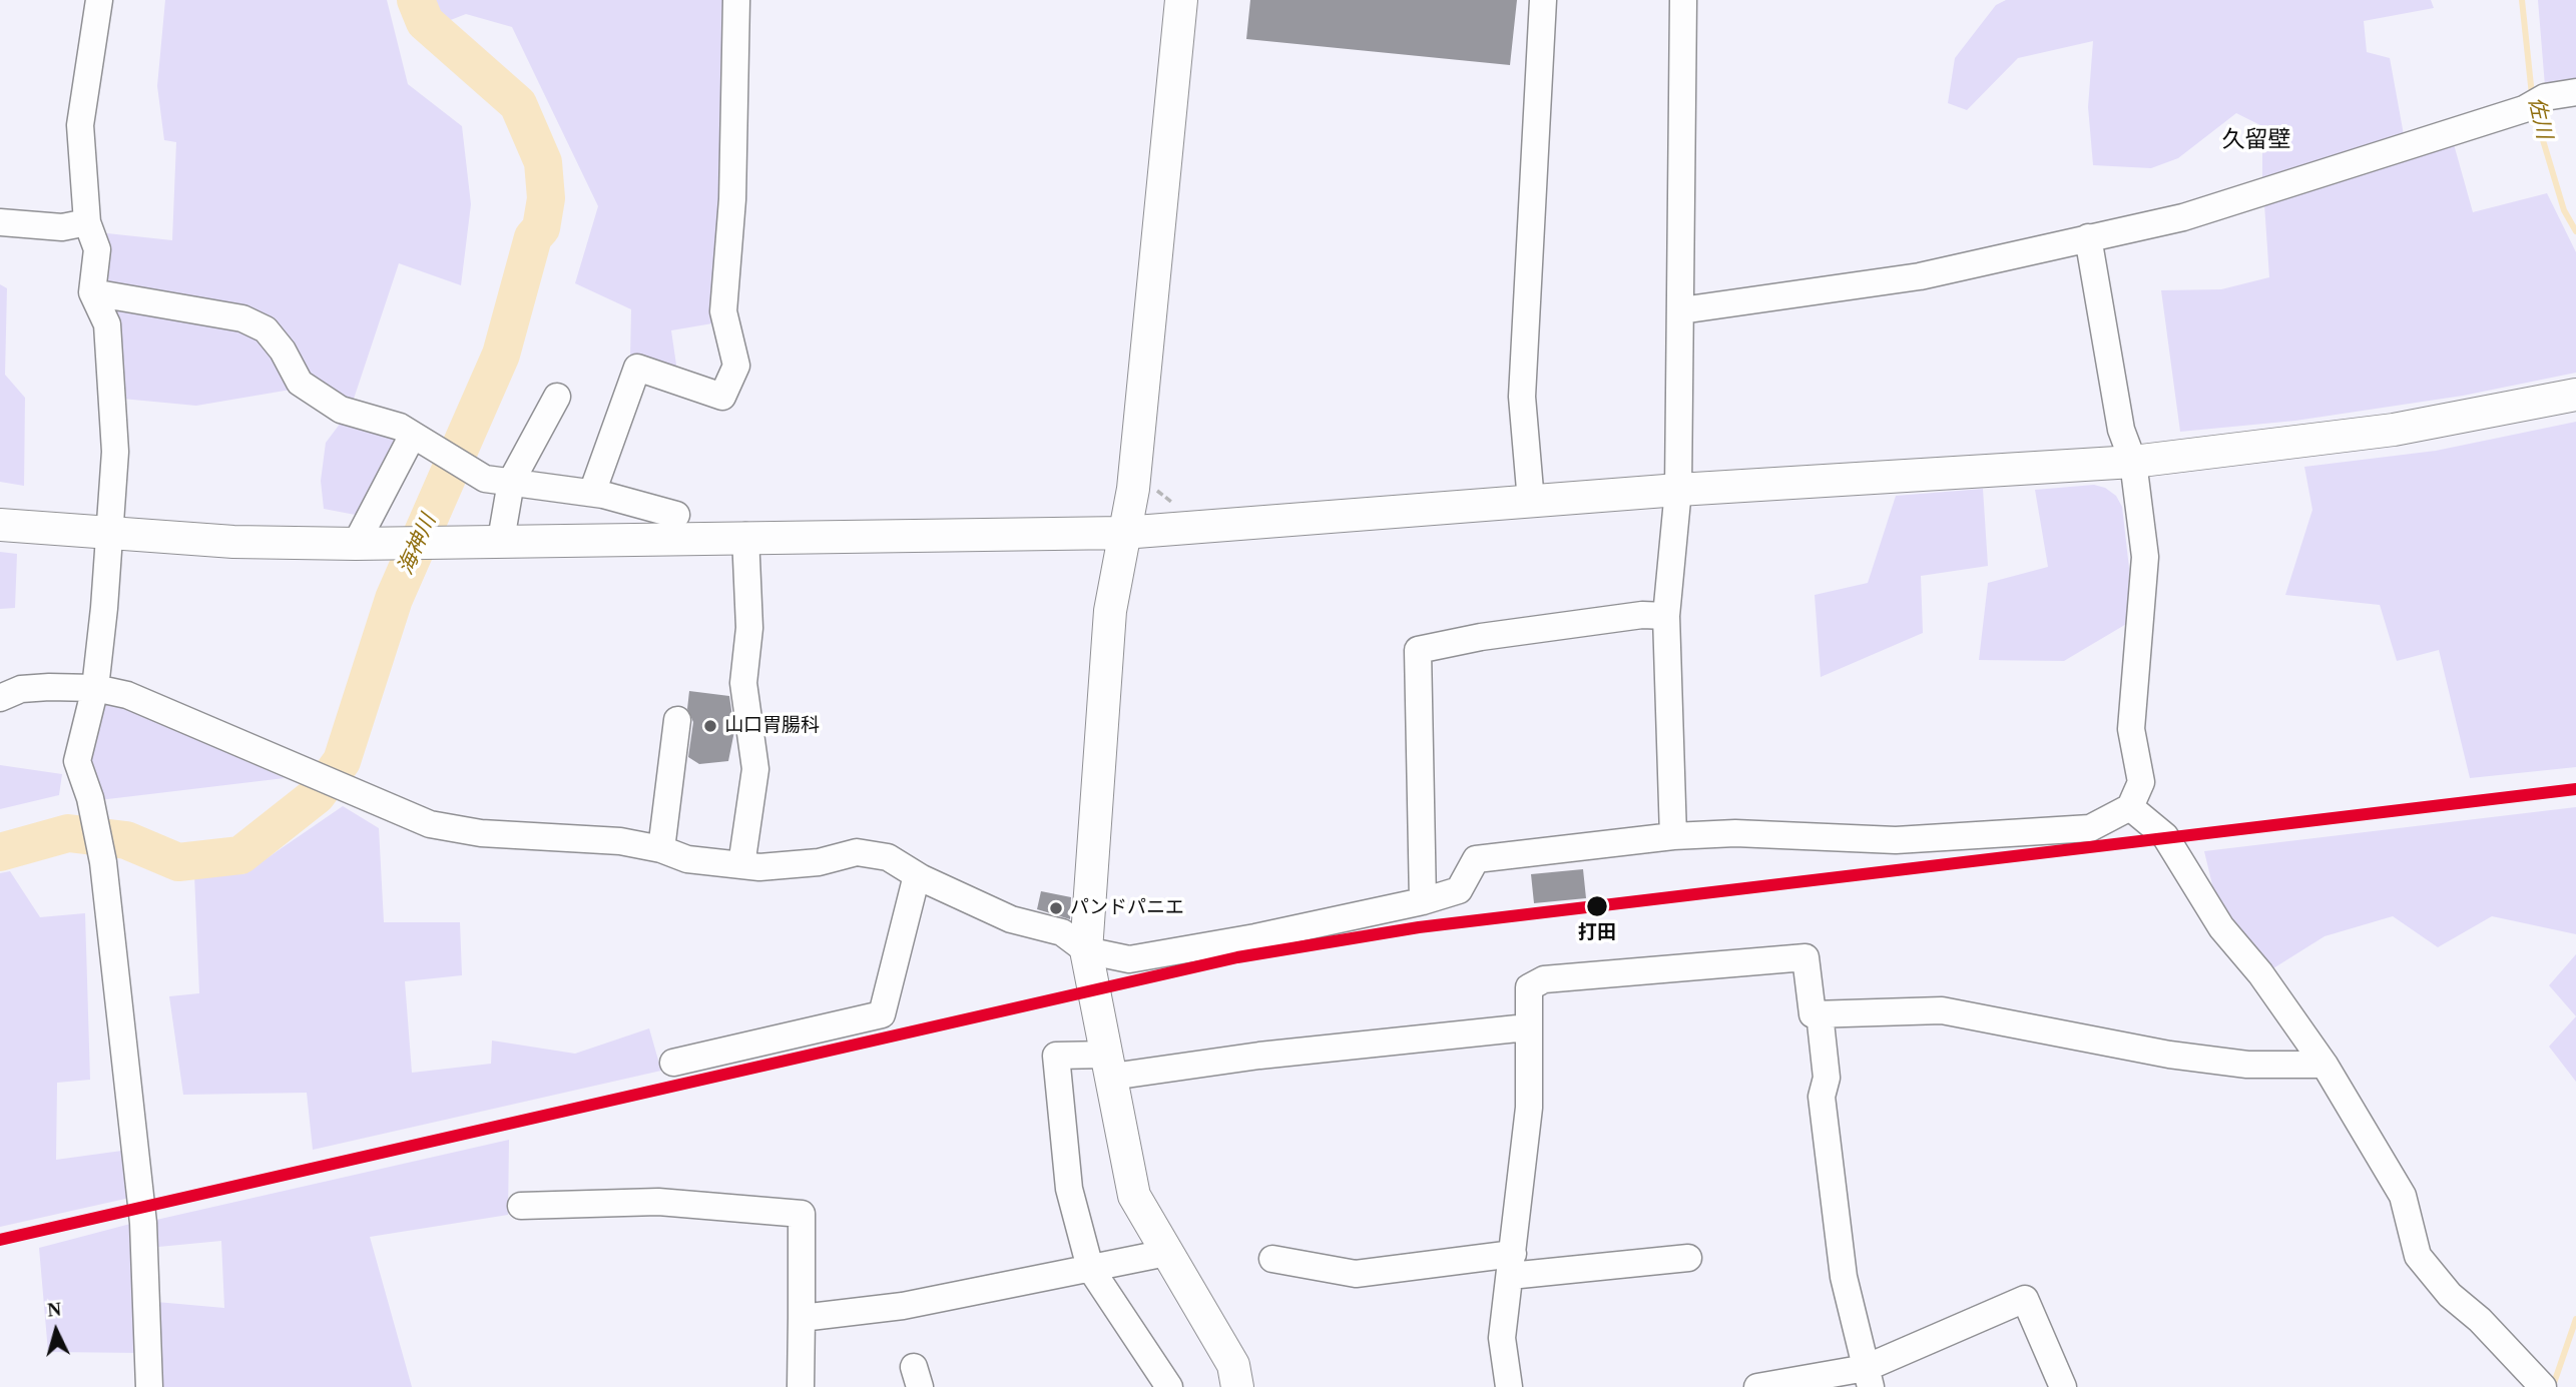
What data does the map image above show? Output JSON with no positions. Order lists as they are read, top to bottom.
{
  "districts": ["久留壁"],
  "water": ["佐川", "海神川"],
  "places": ["山口胃腸科", "打田", "パンドパニエ"],
  "north": "top"
}
